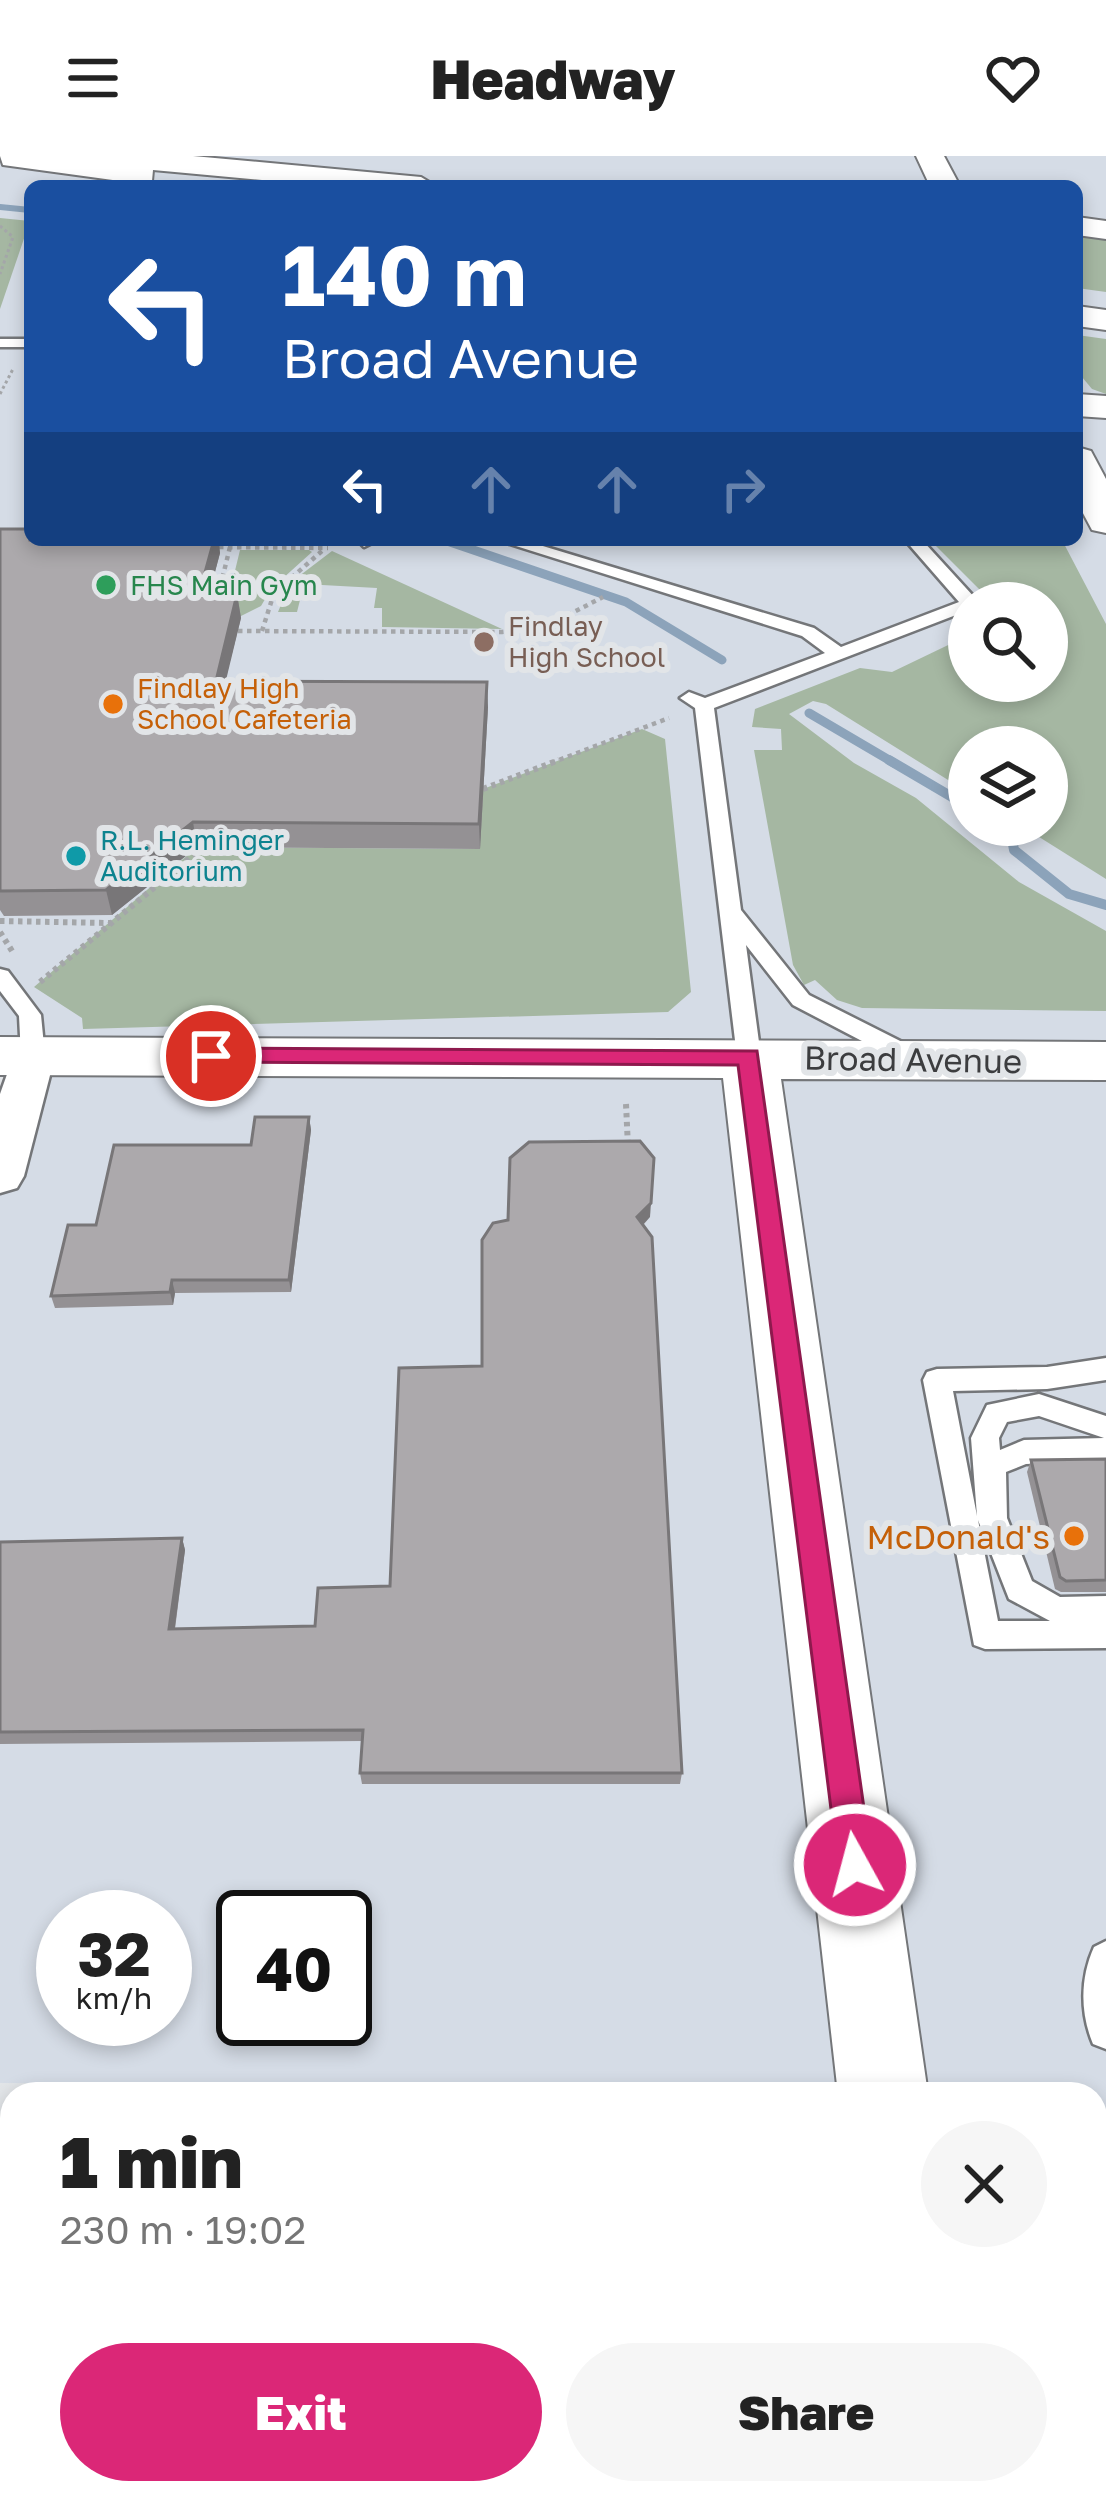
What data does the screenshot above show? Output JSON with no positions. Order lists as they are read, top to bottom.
{
  "streets": {
    "main road": ["Broad Avenue"]
  },
  "places": [
    "FHS Main Gym",
    "Findlay High School",
    "Findlay High School Cafeteria",
    "R.L. Heminger Auditorium",
    "McDonald's"
  ],
  "page": {
    "header": "Headway",
    "turn": ["140 m", "Broad Avenue"],
    "speed": "32 km/h",
    "limit": "40",
    "heading": ["1 min", "230 m · 19:02"],
    "buttons": ["Exit", "Share"]
  }
}
